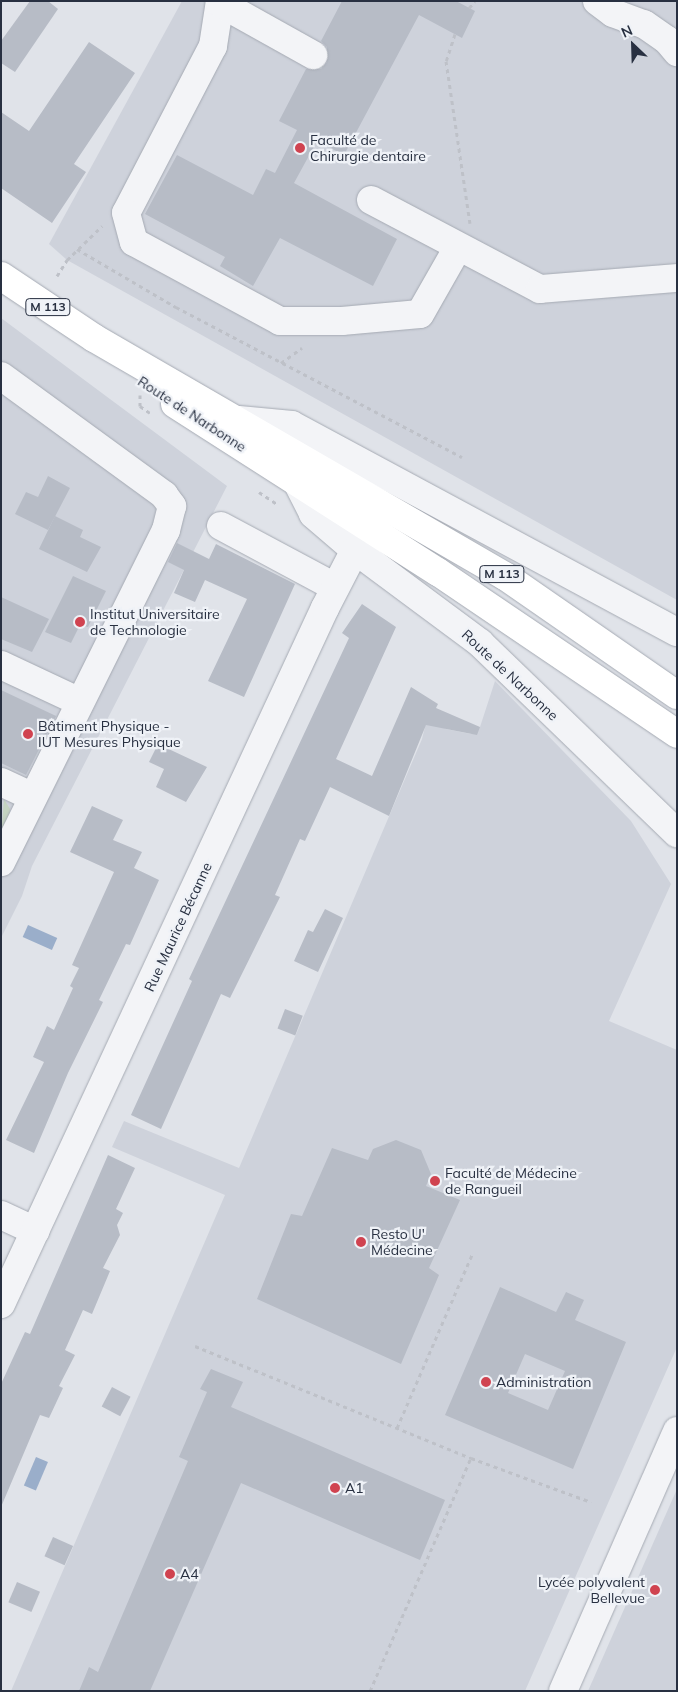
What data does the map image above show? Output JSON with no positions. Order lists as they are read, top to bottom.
{
  "streets": {
    "main road": ["M 113", "Route de Narbonne"],
    "street": ["Rue Maurice Bécanne"]
  },
  "crossings": [
    ["Route de Narbonne", "Rue Maurice Bécanne"]
  ],
  "places": [
    "Faculté de Chirurgie dentaire",
    "Institut Universitaire de Technologie",
    "Bâtiment Physique - IUT Mesures Physique",
    "Faculté de Médecine de Rangueil",
    "Resto U' Médecine",
    "Administration",
    "A1",
    "A4",
    "Lycée polyvalent Bellevue"
  ],
  "north": "top left"
}
